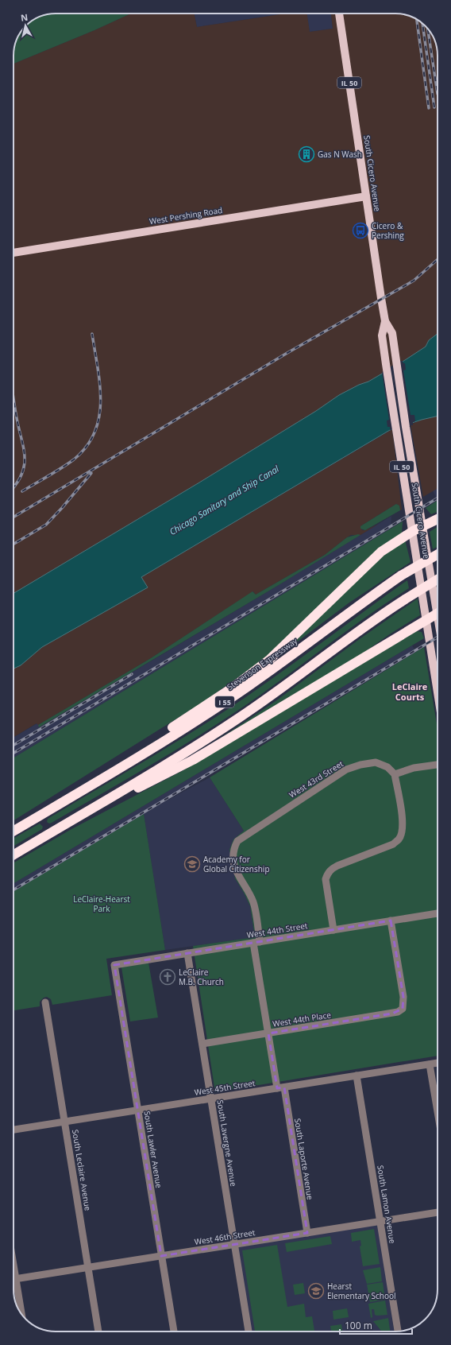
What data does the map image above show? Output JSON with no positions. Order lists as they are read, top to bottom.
{
  "streets": {
    "highway": ["Stevenson Expressway", "I 55"],
    "main road": ["IL 50", "South Cicero Avenue", "West Pershing Road"],
    "street": [
      "West 43rd Street",
      "West 44th Street",
      "West 44th Place",
      "West 45th Street",
      "South Lavergne Avenue",
      "South Lawler Avenue",
      "South Laporte Avenue",
      "South Leclaire Avenue",
      "South Lamon Avenue",
      "West 46th Street"
    ]
  },
  "crossings": [
    ["South Cicero Avenue", "West Pershing Road"],
    ["West 43rd Street", "South Laporte Avenue"],
    ["West 44th Street", "West 44th Place"],
    ["West 44th Street", "South Lavergne Avenue"],
    ["West 44th Street", "South Lawler Avenue"],
    ["West 44th Street", "South Laporte Avenue"],
    ["West 44th Place", "South Lavergne Avenue"],
    ["West 44th Place", "South Laporte Avenue"],
    ["West 45th Street", "South Lavergne Avenue"],
    ["West 45th Street", "South Lawler Avenue"],
    ["West 45th Street", "South Laporte Avenue"],
    ["West 45th Street", "South Leclaire Avenue"],
    ["West 45th Street", "South Lamon Avenue"],
    ["South Lavergne Avenue", "West 46th Street"],
    ["South Lawler Avenue", "West 46th Street"],
    ["South Laporte Avenue", "West 46th Street"],
    ["South Leclaire Avenue", "West 46th Street"],
    ["South Lamon Avenue", "West 46th Street"]
  ],
  "districts": ["LeClaire Courts"],
  "water": ["Chicago Sanitary and Ship Canal"],
  "parks": ["LeClaire-Hearst Park"],
  "places": {
    "building": ["Gas N Wash"],
    "bus stop": ["Cicero & Pershing"],
    "school or university": ["Academy for Global Citizenship", "Hearst Elementary School"],
    "church": ["LeClaire M.B. Church"]
  },
  "scale_bar": "100 m",
  "north": "top"
}
